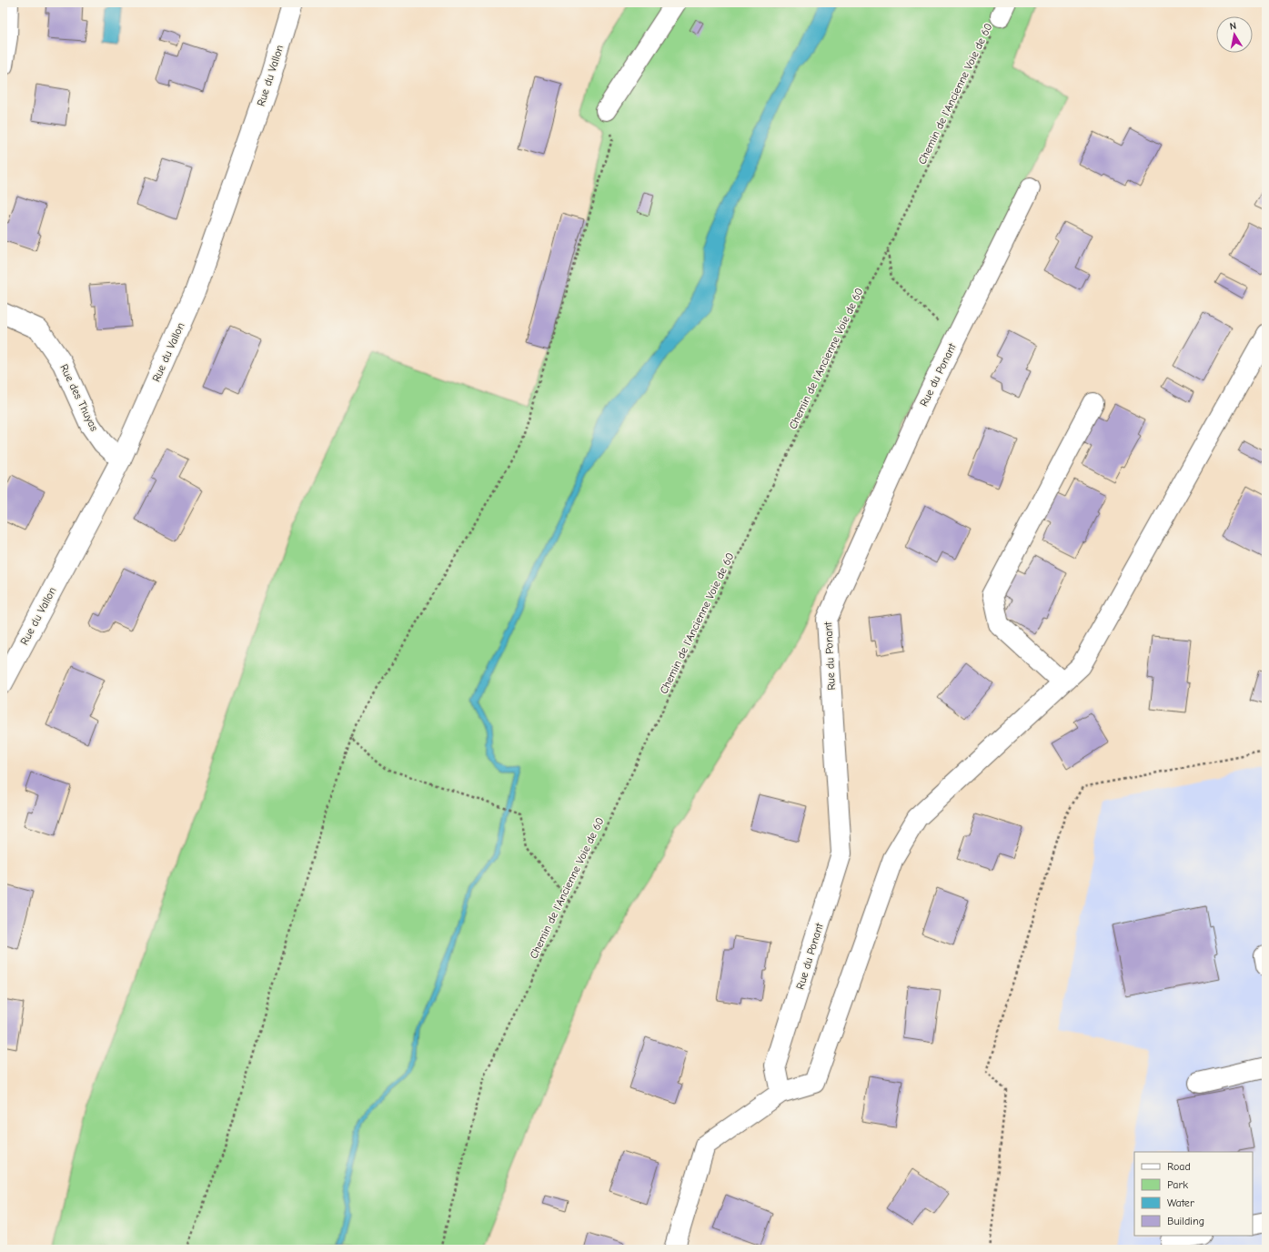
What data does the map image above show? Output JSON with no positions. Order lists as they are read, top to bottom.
{
  "streets": {
    "street": ["Rue du Vallon", "Rue du Ponant", "Rue des Thuyas"],
    "path": ["Chemin de l'Ancienne Voie de 60"]
  },
  "crossings": [
    ["Rue du Vallon", "Rue des Thuyas"]
  ],
  "legend": [
    "Road",
    "Park",
    "Water",
    "Building"
  ],
  "north": "top"
}
